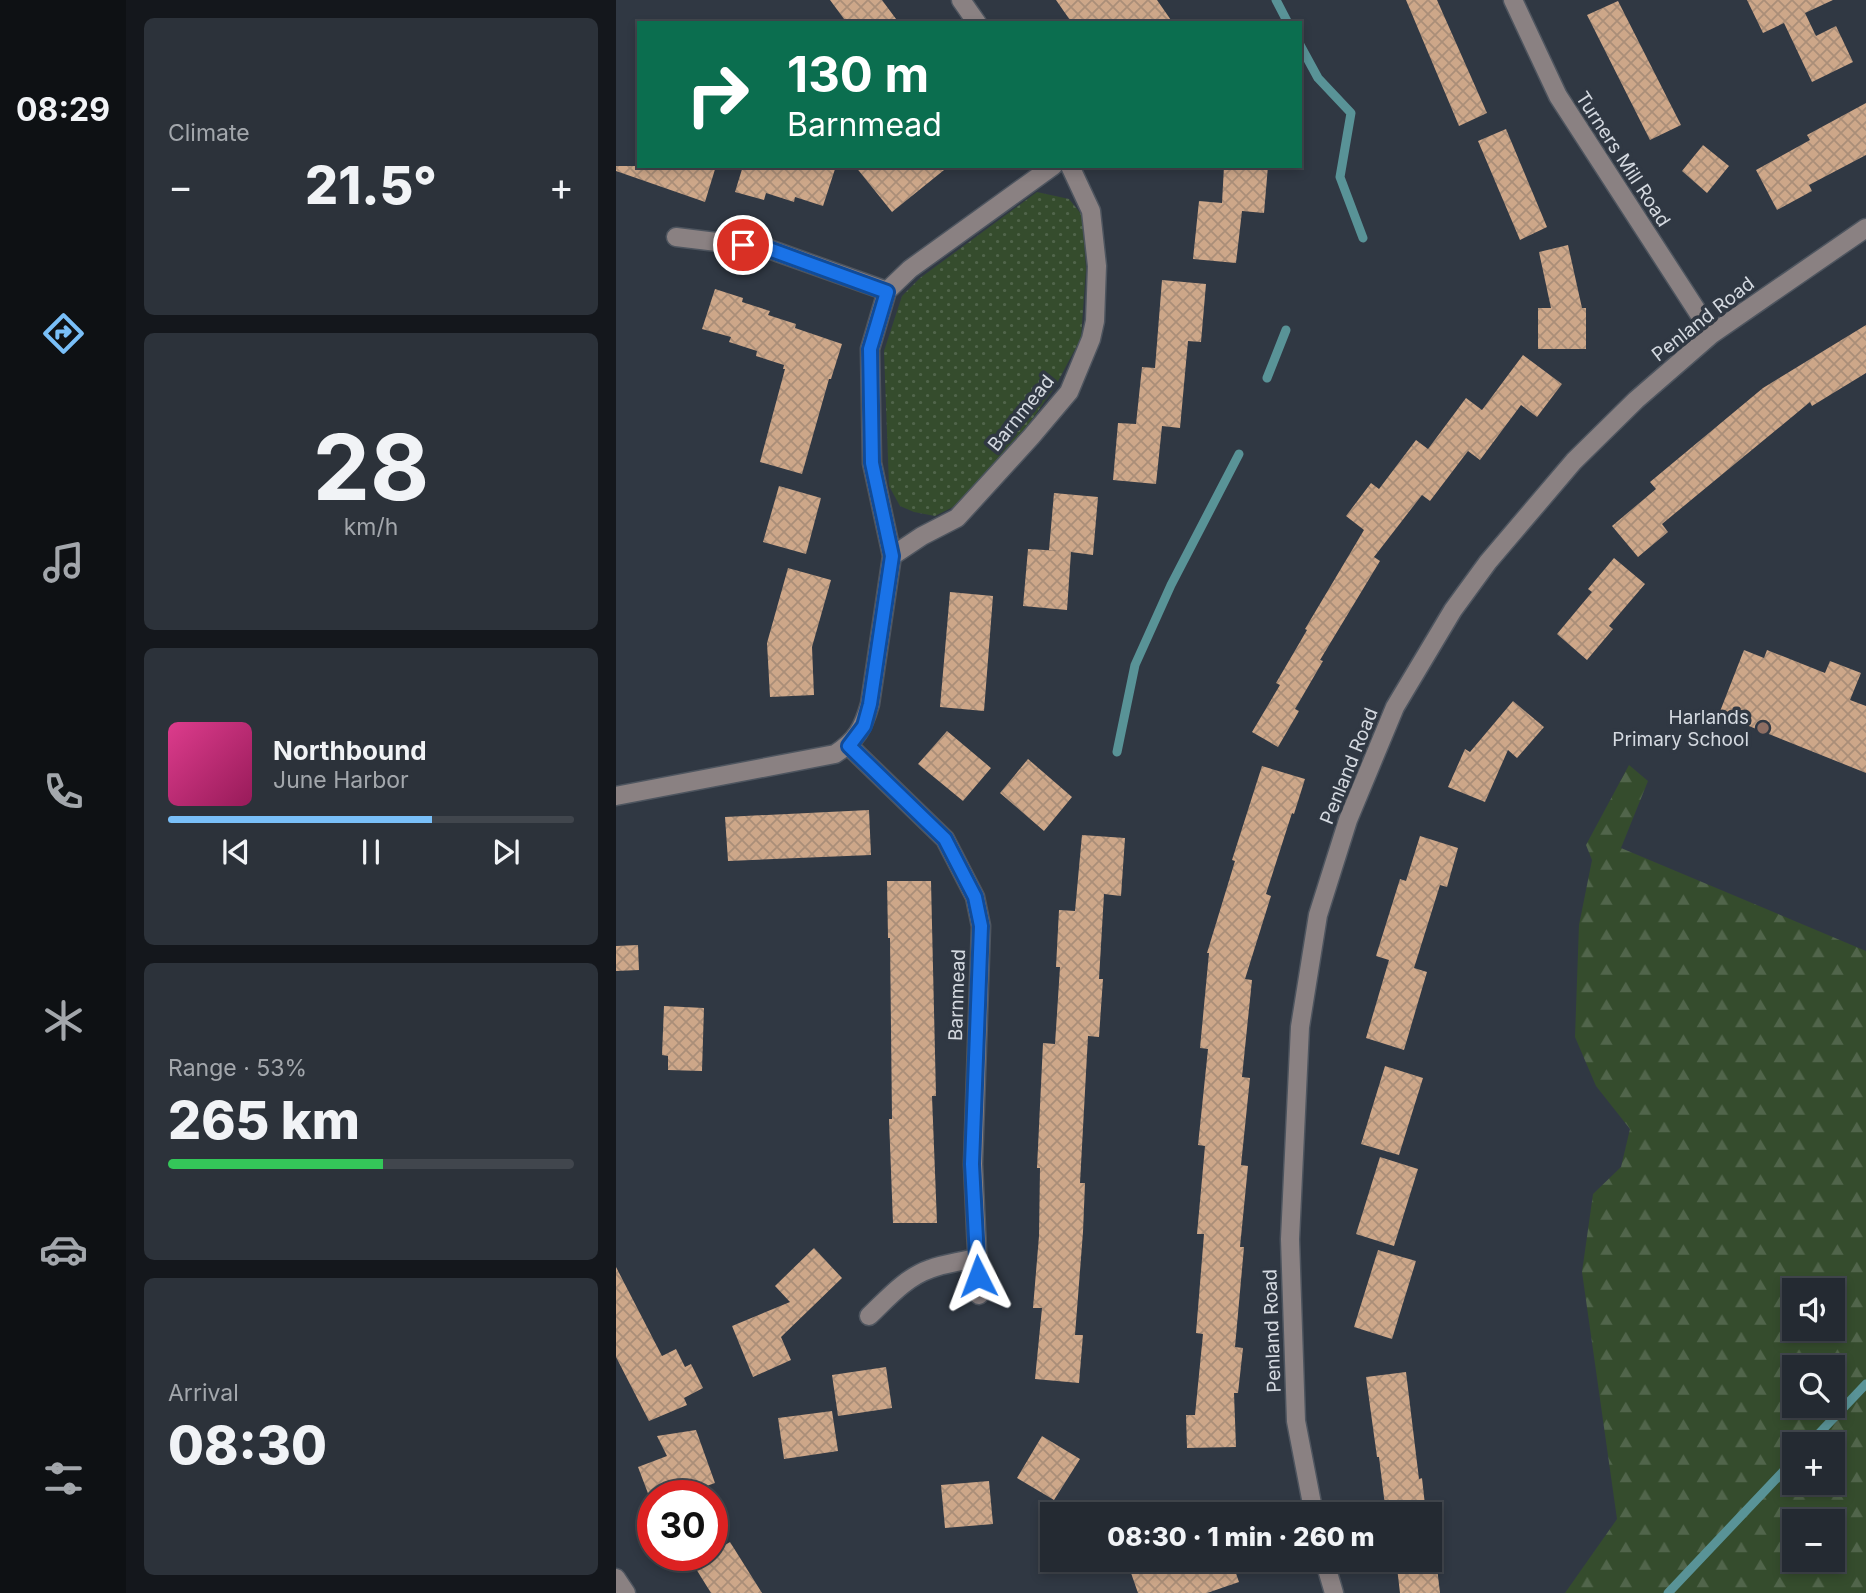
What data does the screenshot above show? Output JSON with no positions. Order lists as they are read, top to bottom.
{
  "streets": {
    "street": ["Turners Mill Road", "Penland Road", "Barnmead"]
  },
  "crossings": [
    ["Turners Mill Road", "Penland Road"]
  ],
  "places": ["Harlands Primary School"],
  "page": {
    "tabs": "08:29",
    "tile": [
      "Climate",
      ["28", "km/h"],
      ["Range · 53%", "265 km"],
      ["Arrival", "08:30"]
    ],
    "turn": ["130 m", "Barnmead"],
    "heat": ["−", "21.5°", "+"],
    "song": ["Northbound", "June Harbor"],
    "map_buttons": ["+", "−"],
    "limit": "30",
    "trip": "08:30 · 1 min · 260 m"
  }
}
